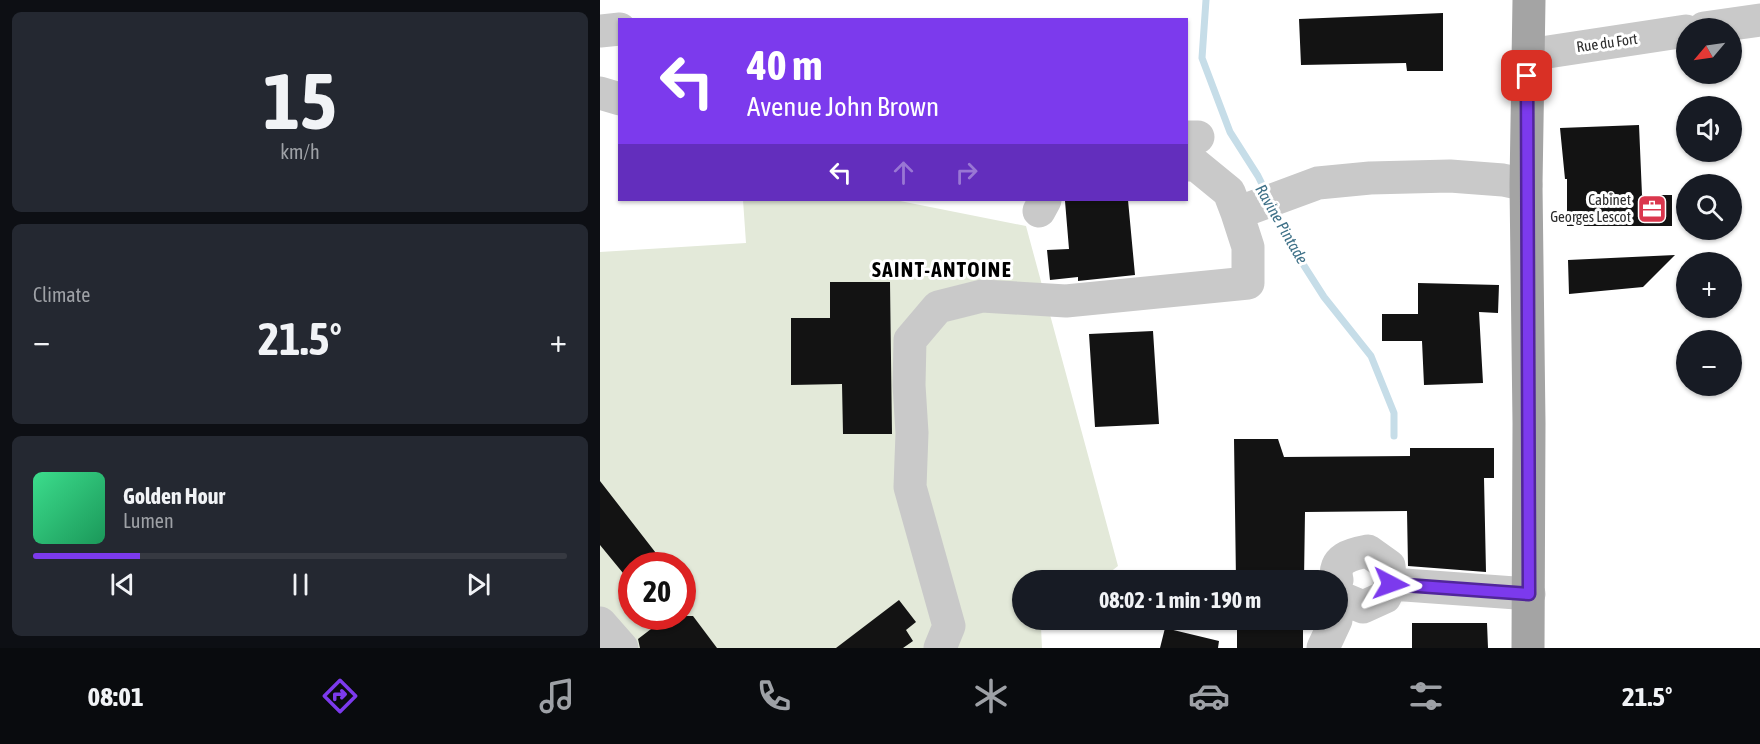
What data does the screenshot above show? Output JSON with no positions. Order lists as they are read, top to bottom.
{
  "streets": {
    "street": ["Rue du Fort"]
  },
  "districts": ["SAINT-ANTOINE"],
  "water": ["Ravine Pintade"],
  "places": {
    "office": ["Cabinet Georges Lescot"]
  },
  "north": "bottom left",
  "page": {
    "tile": [
      ["15", "km/h"],
      "Climate"
    ],
    "map_buttons": ["+", "−"],
    "turn": ["40 m", "Avenue John Brown"],
    "heat": ["−", "21.5°", "+"],
    "song": ["Golden Hour", "Lumen"],
    "limit": "20",
    "trip": "08:02 · 1 min · 190 m",
    "tabs": ["08:01", "21.5°"]
  }
}
